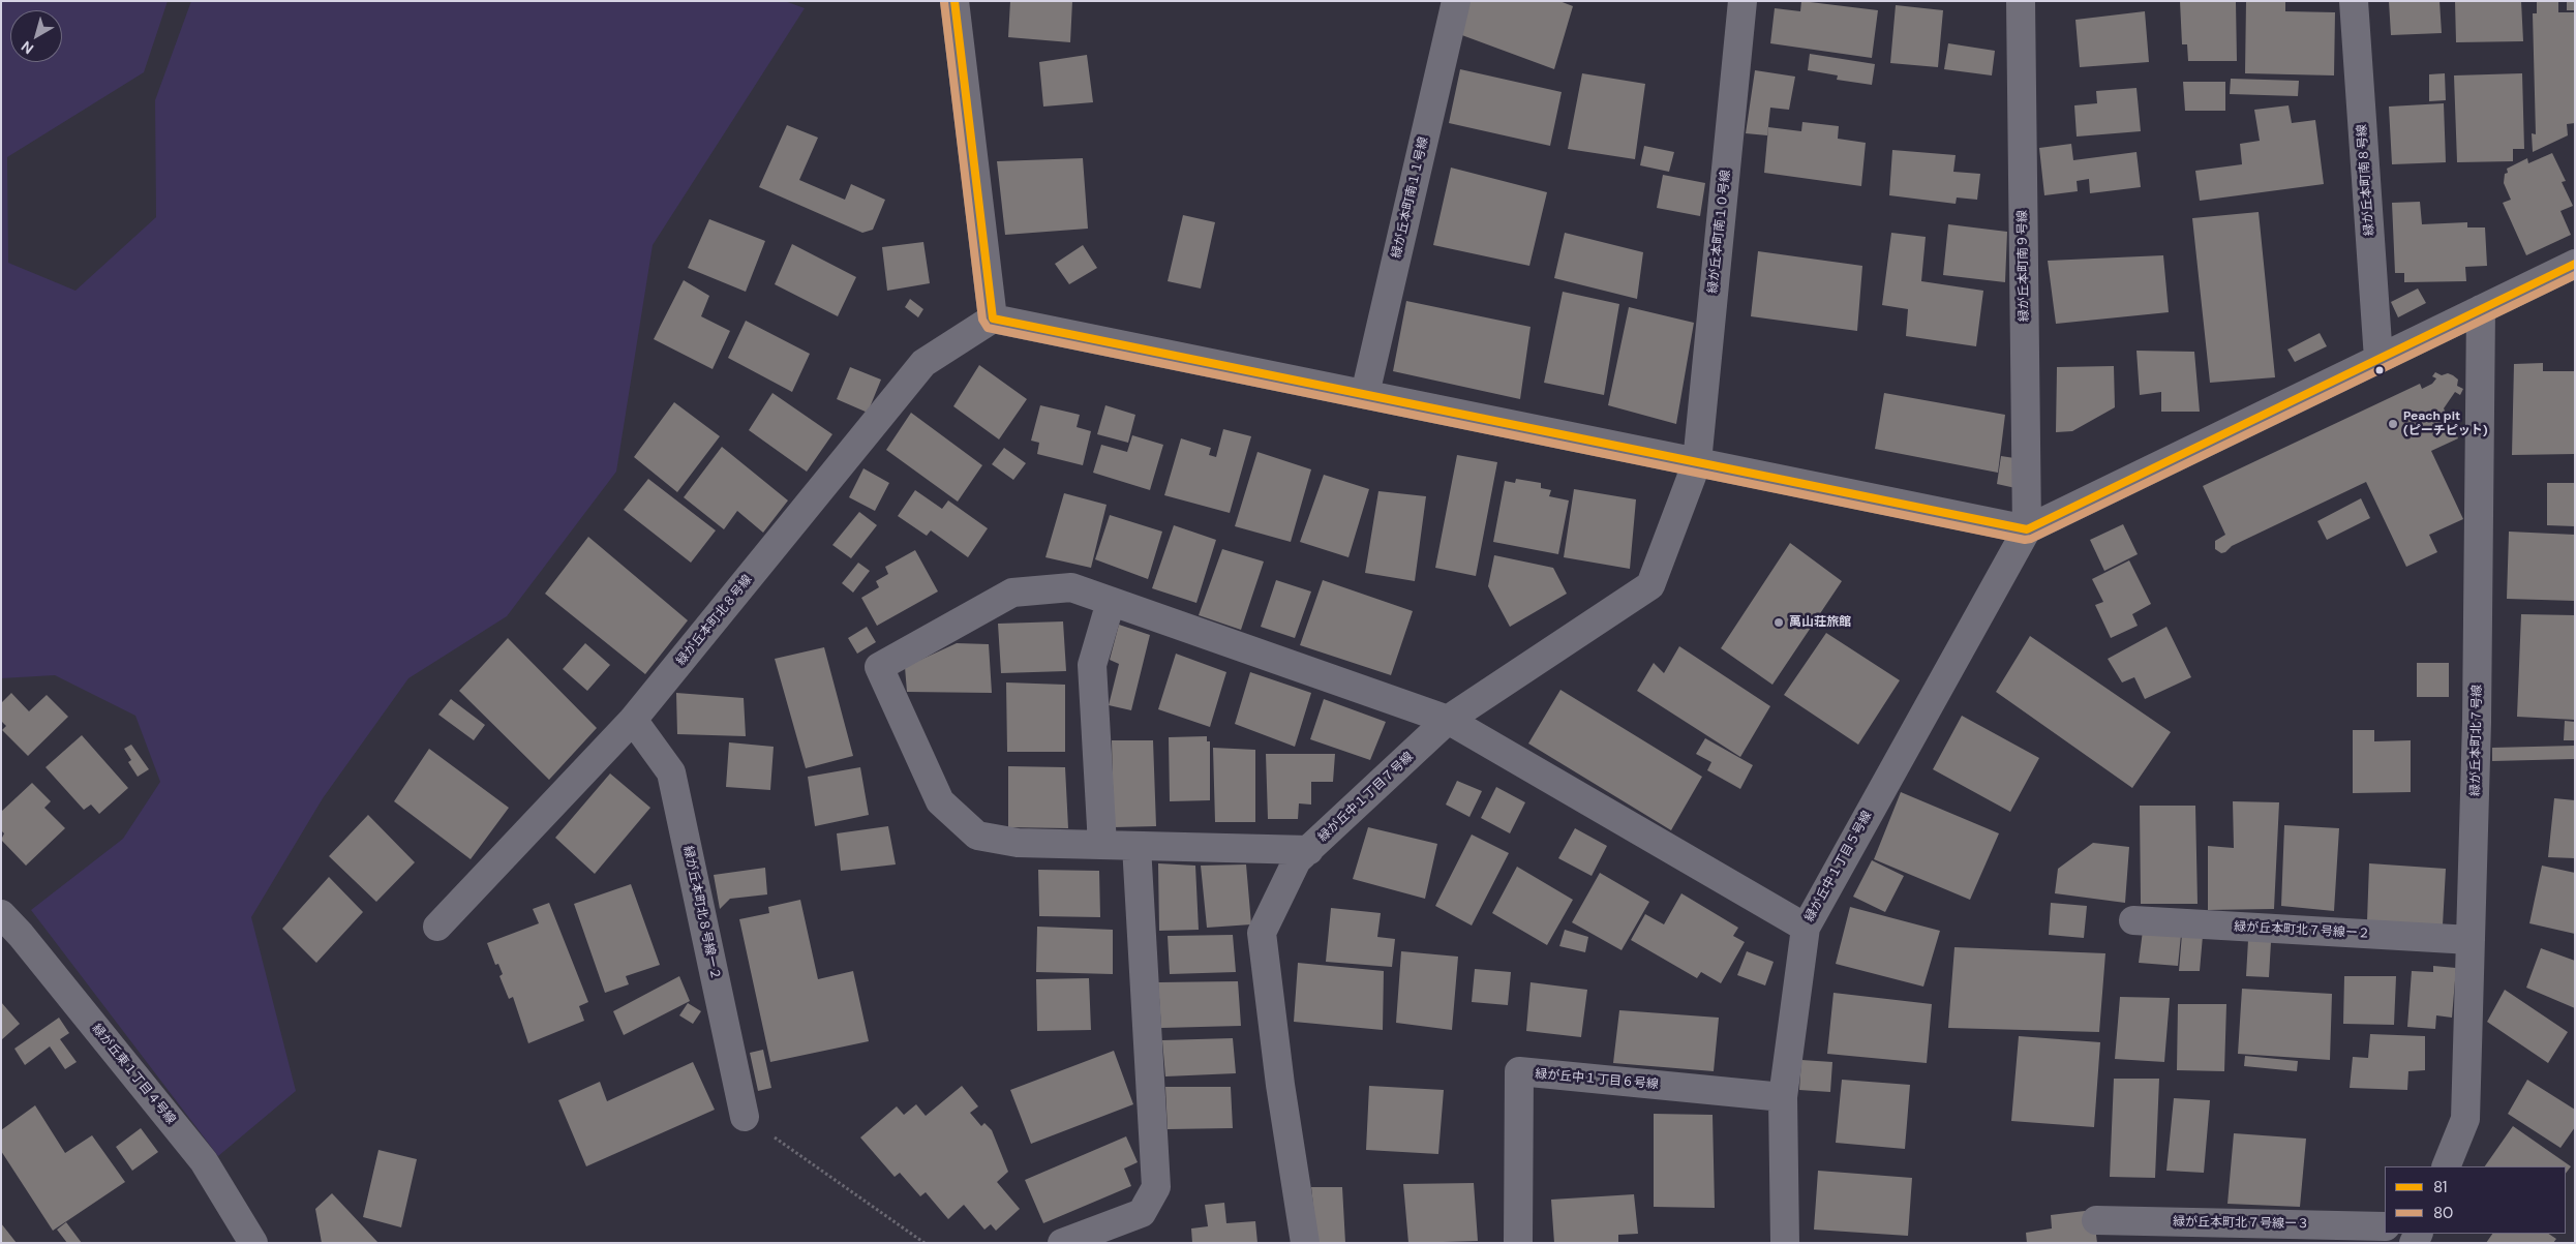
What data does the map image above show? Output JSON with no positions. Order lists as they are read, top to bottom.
{
  "streets": {
    "street": [
      "緑が丘本町南８号線",
      "緑が丘本町南１１号線",
      "緑が丘本町南１０号線",
      "緑が丘本町南９号線",
      "緑が丘本町北８号線",
      "緑が丘本町北７号線",
      "緑が丘中１丁目７号線",
      "緑が丘中１丁目５号線",
      "緑が丘本町北８号線ー２",
      "緑が丘本町北７号線ー２",
      "緑が丘東１丁目４号線",
      "緑が丘中１丁目６号線",
      "緑が丘本町北７号線ー３"
    ]
  },
  "crossings": [
    ["緑が丘本町南１０号線", "緑が丘中１丁目７号線"],
    ["緑が丘本町南９号線", "緑が丘中１丁目５号線"],
    ["緑が丘本町北８号線", "緑が丘本町北８号線ー２"],
    ["緑が丘本町北７号線", "緑が丘本町北７号線ー２"],
    ["緑が丘中１丁目５号線", "緑が丘中１丁目６号線"]
  ],
  "places": ["Peach pit (ピーチピット)", "萬山荘旅館"],
  "lines": ["transit line 81", "transit line 80"],
  "legend": ["81", "80"],
  "north": "bottom left"
}
